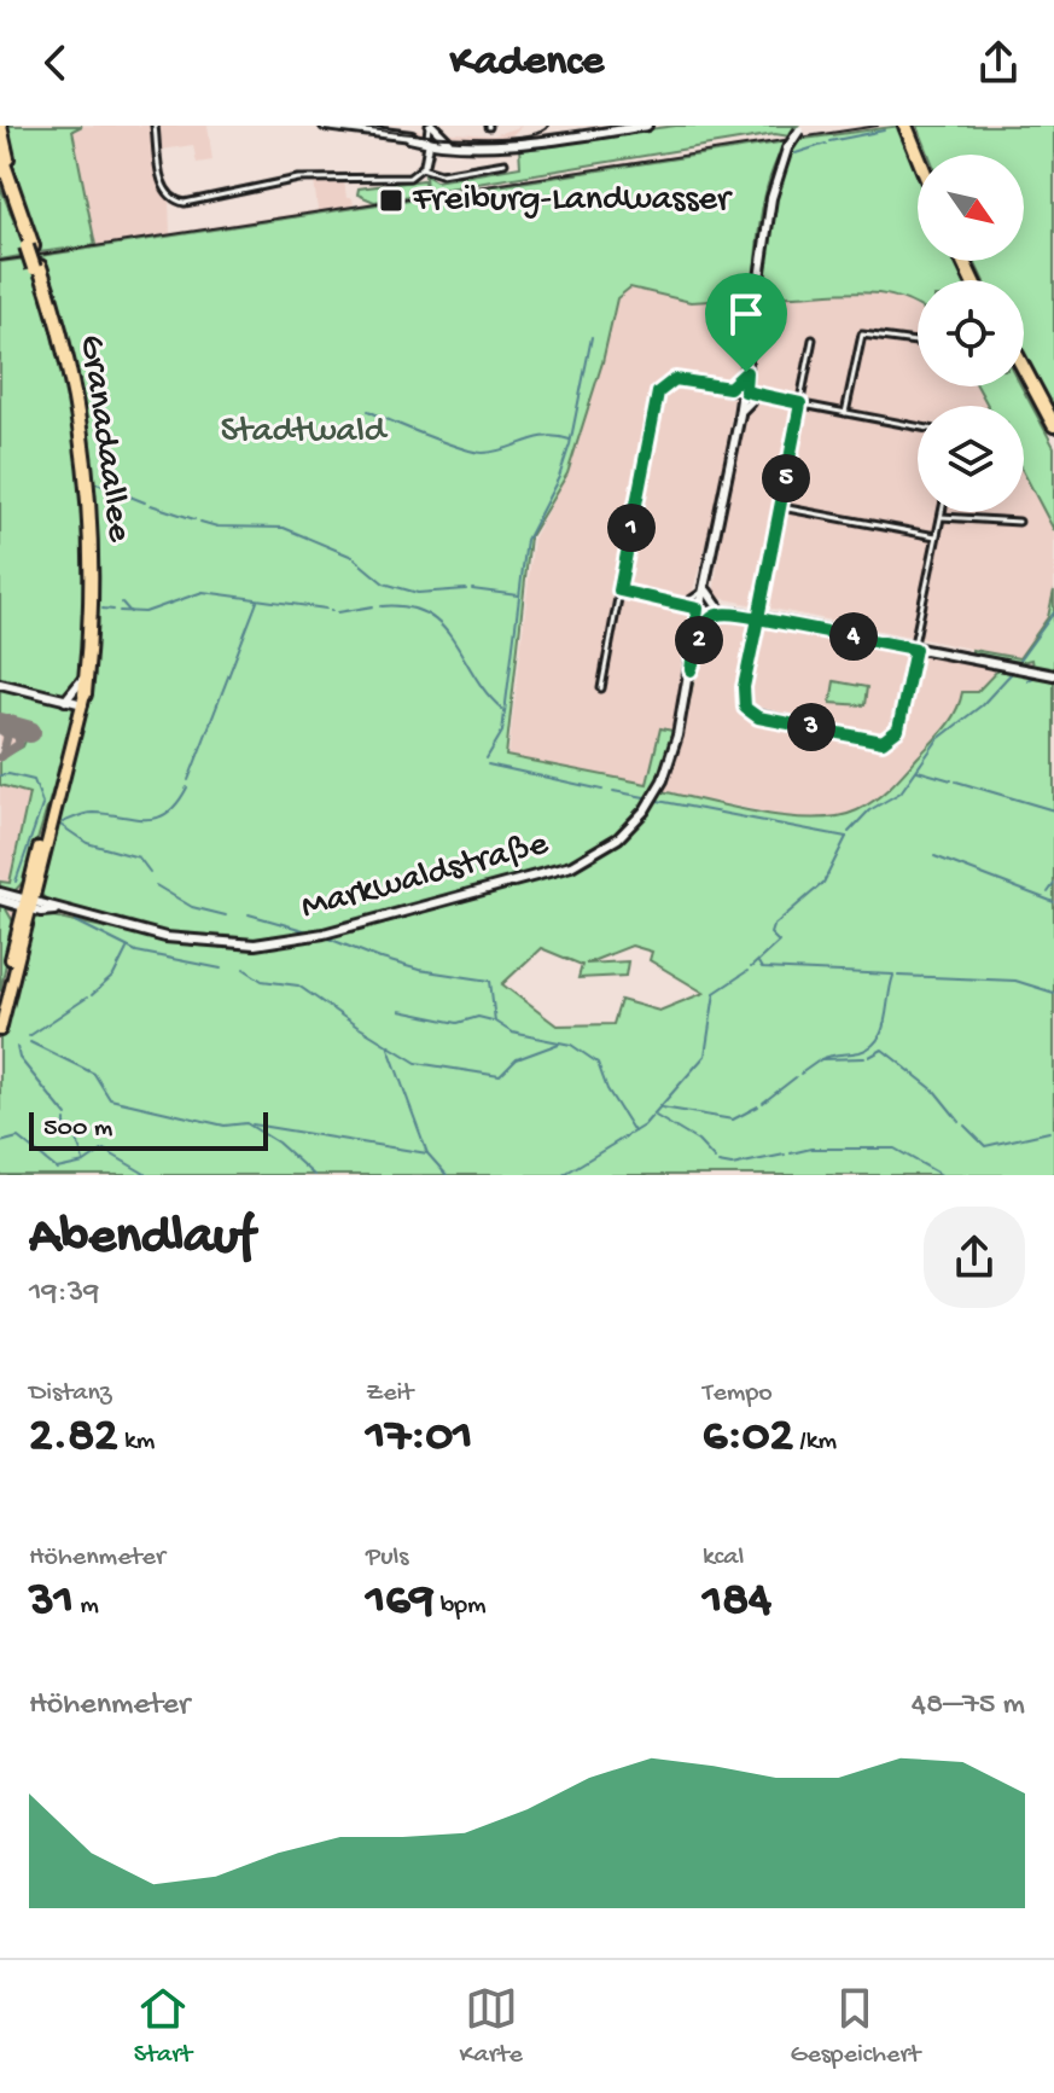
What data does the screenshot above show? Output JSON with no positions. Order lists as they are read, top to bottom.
{
  "streets": {
    "highway": ["Granadaallee"],
    "main road": ["Markwaldstraße"]
  },
  "crossings": [
    ["Granadaallee", "Markwaldstraße"]
  ],
  "parks": ["Stadtwald"],
  "places": {
    "transit": ["Freiburg-Landwasser"]
  },
  "scale_bar": "500 m",
  "north": "bottom right",
  "page": {
    "header": "Kadence",
    "pins": [
      "5",
      "1",
      "4",
      "2",
      "3"
    ],
    "scale": "500 m",
    "heading": ["Abendlauf", "19:39"],
    "stats": [
      ["Distanz", "2.82 km"],
      ["Zeit", "17:01"],
      ["Tempo", "6:02 /km"],
      ["Höhenmeter", "31 m"],
      ["Puls", "169 bpm"],
      ["kcal", "184"]
    ],
    "chart": ["Höhenmeter", "48–75 m"],
    "tabs": ["Start", "Karte", "Gespeichert"]
  }
}
